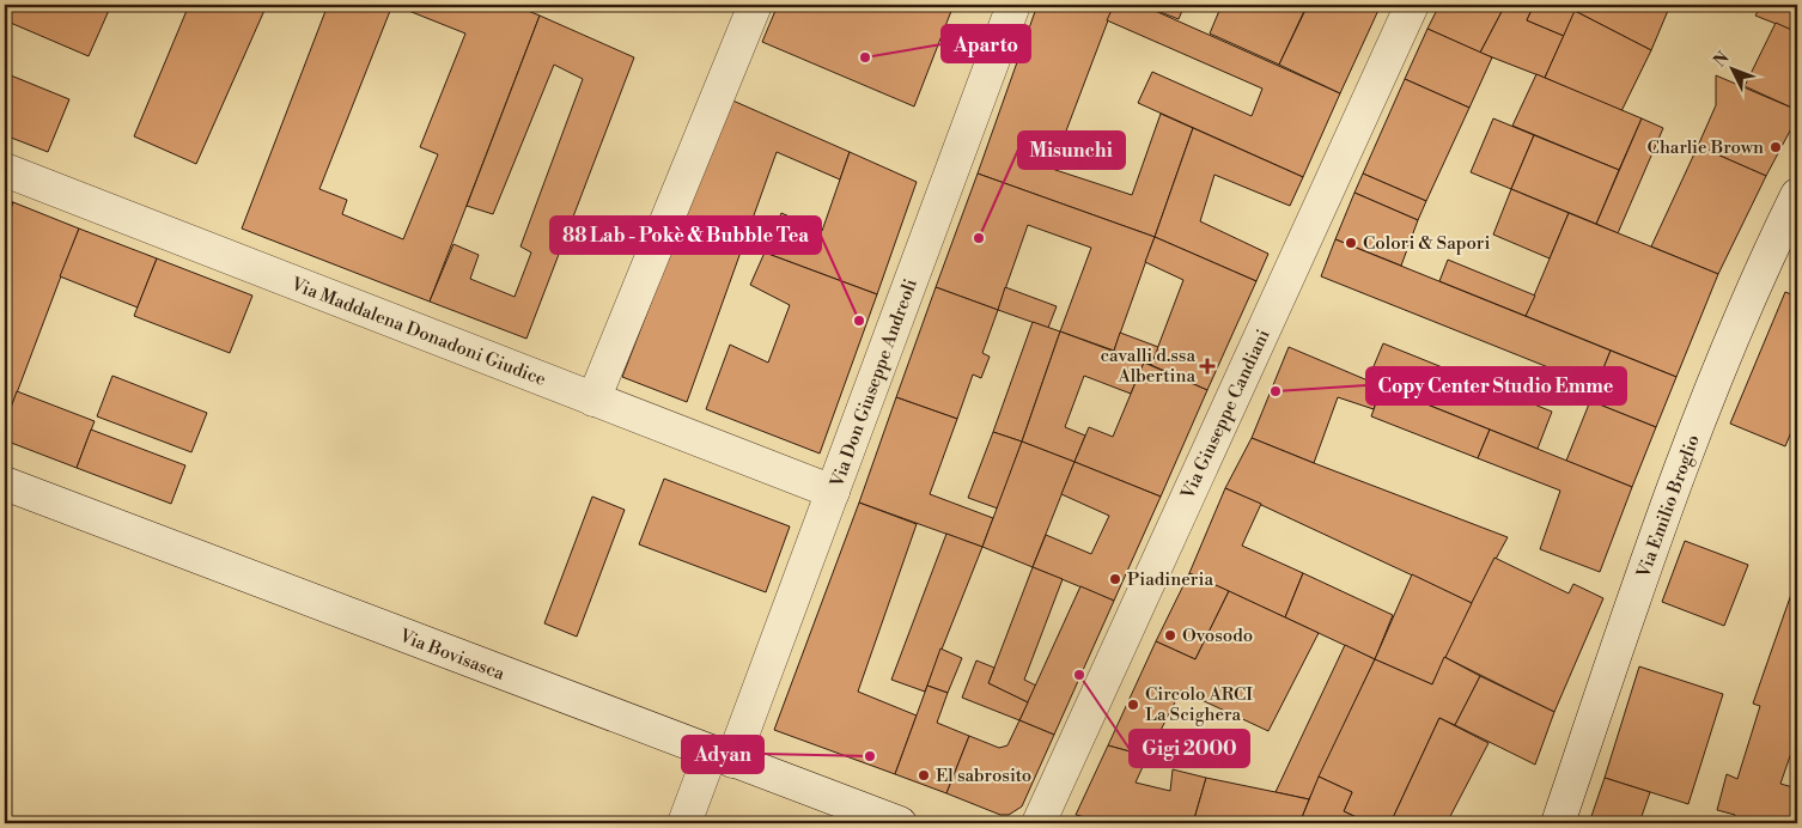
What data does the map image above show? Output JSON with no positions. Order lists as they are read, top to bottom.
{
  "streets": {
    "street": [
      "Via Maddalena Donadoni Giudice",
      "Via Don Giuseppe Andreoli",
      "Via Giuseppe Candiani",
      "Via Emilio Broglio",
      "Via Bovisasca"
    ]
  },
  "crossings": [
    ["Via Maddalena Donadoni Giudice", "Via Don Giuseppe Andreoli"],
    ["Via Don Giuseppe Andreoli", "Via Bovisasca"]
  ],
  "places": {
    "other": [
      "Aparto",
      "Charlie Brown",
      "Misunchi",
      "Colori & Sapori",
      "88 Lab - Pokè & Bubble Tea",
      "Copy Center Studio Emme",
      "Piadineria",
      "Ovosodo",
      "Gigi 2000",
      "Circolo ARCI La Scighera",
      "Adyan",
      "El sabrosito"
    ],
    "health": ["cavalli d.ssa Albertina"]
  },
  "north": "top left"
}
